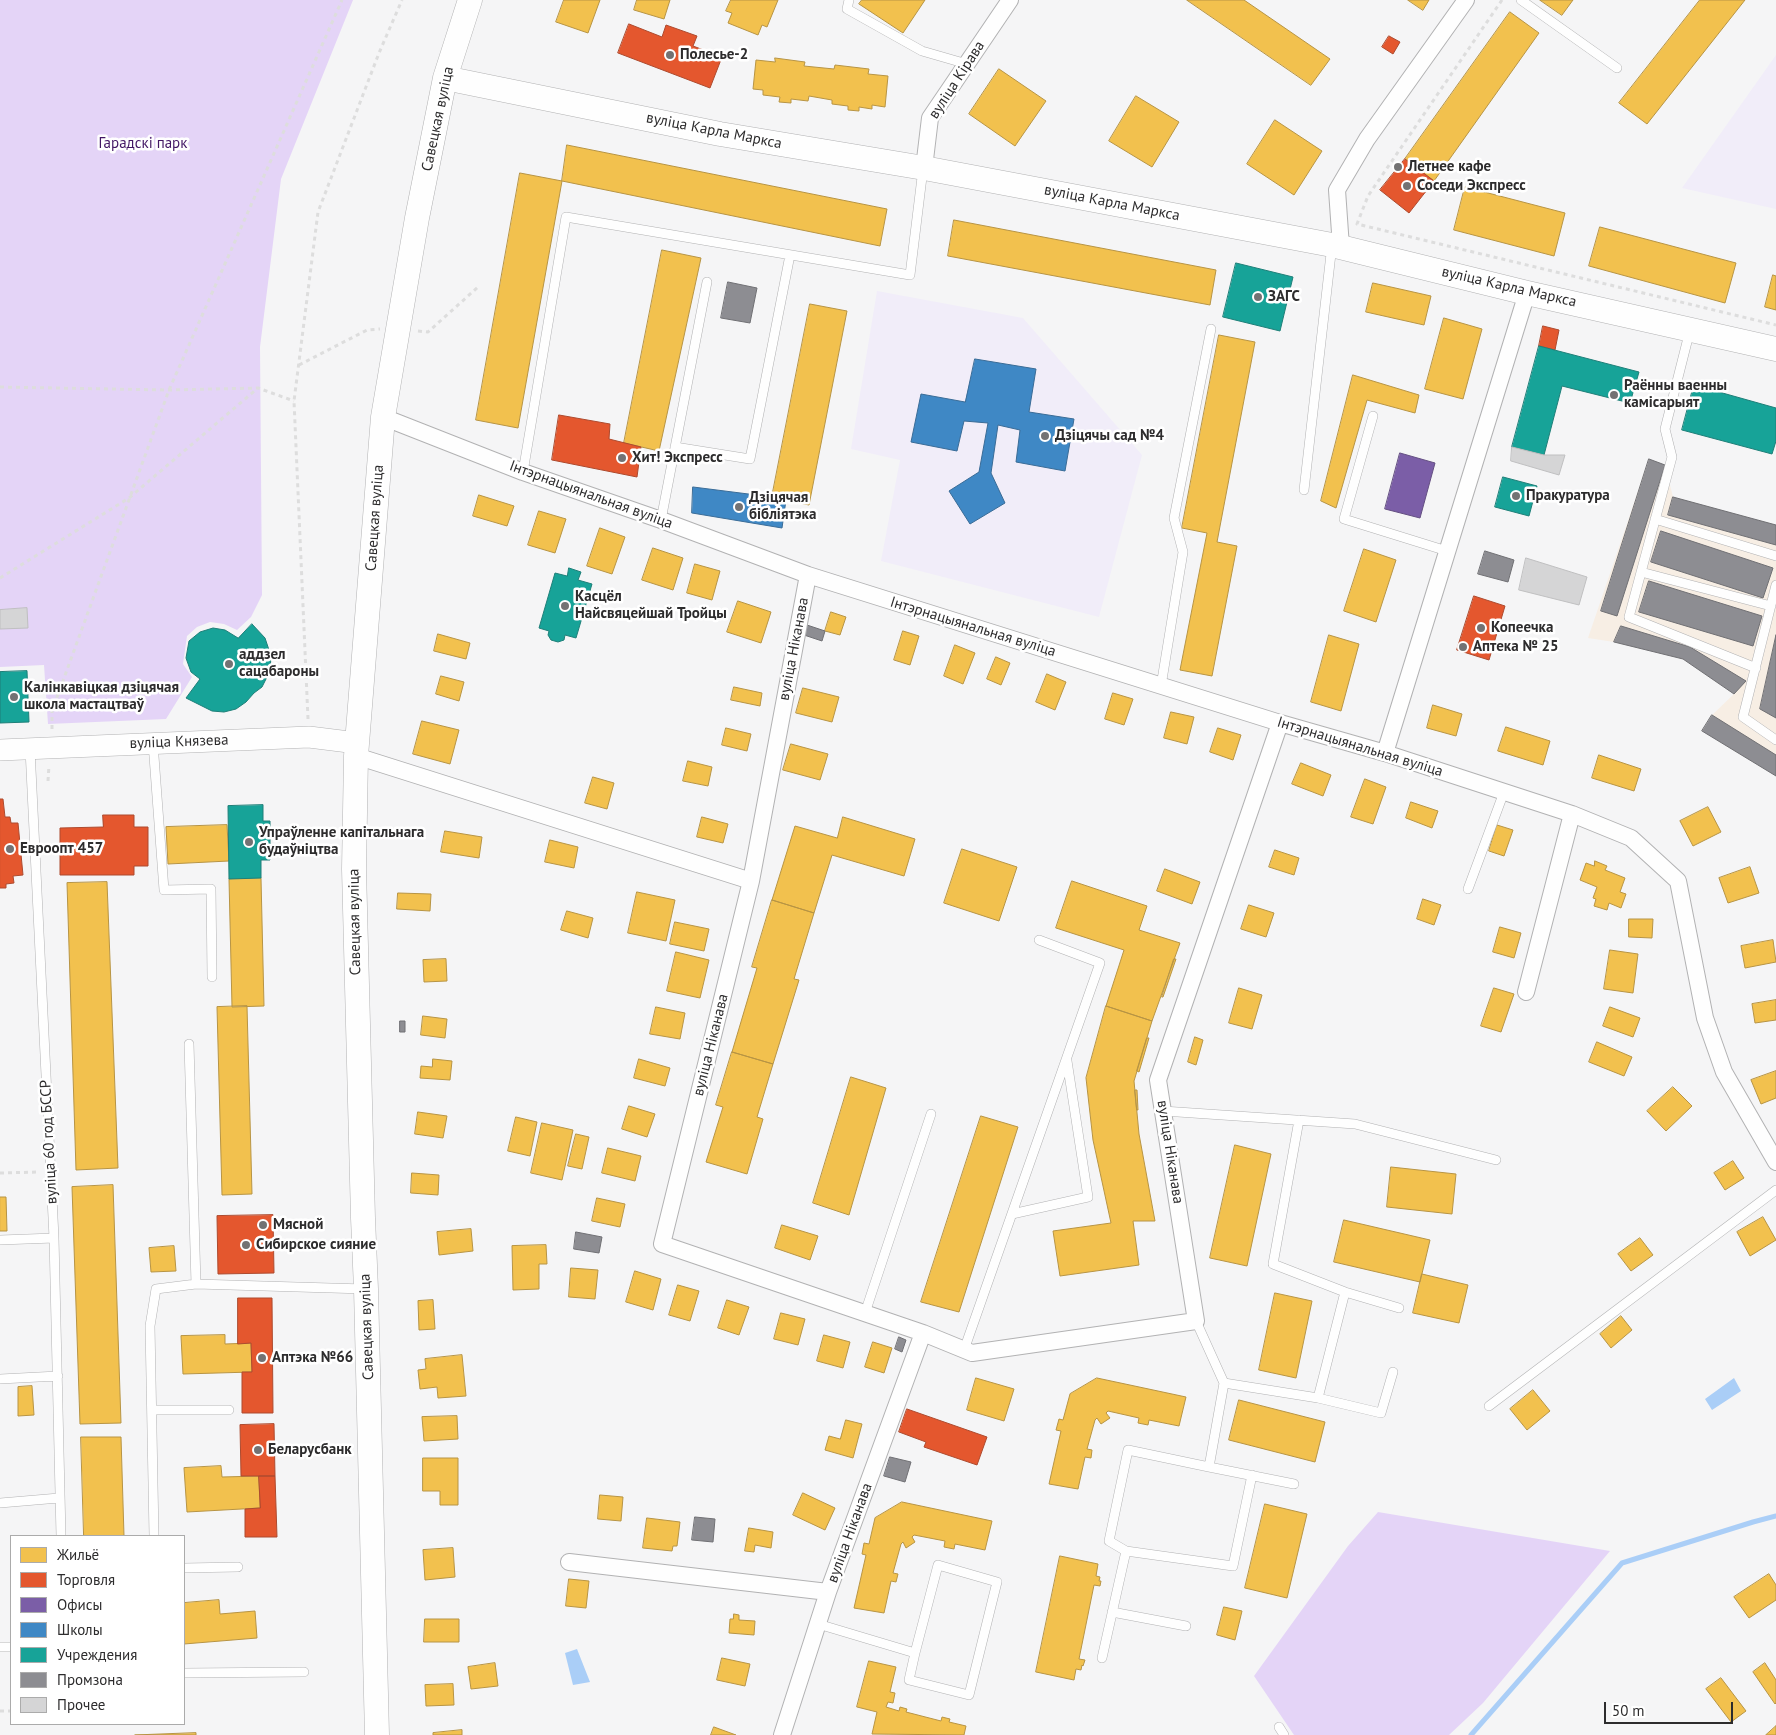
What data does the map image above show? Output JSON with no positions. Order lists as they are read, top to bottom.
{
  "streets": {
    "main road": ["Савецкая вуліца", "вуліца Карла Маркса"],
    "street": [
      "вуліца Кірава",
      "Інтэрнацыянальная вуліца",
      "вуліца Ніканава",
      "вуліца Князева"
    ],
    "lane": ["вуліца 60 год БССР"]
  },
  "crossings": [
    ["вуліца Кірава", "вуліца Карла Маркса"],
    ["Савецкая вуліца", "вуліца Карла Маркса"],
    ["Савецкая вуліца", "Інтэрнацыянальная вуліца"],
    ["Савецкая вуліца", "вуліца Князева"],
    ["Інтэрнацыянальная вуліца", "вуліца Ніканава"],
    ["вуліца Князева", "вуліца 60 год БССР"]
  ],
  "parks": ["Гарадскі парк"],
  "places": [
    "Полесье-2",
    "Летнее кафе",
    "Соседи Экспресс",
    "ЗАГС",
    "Раённы ваенны камісарыят",
    "Дзіцячы сад №4",
    "Хит! Экспресс",
    "Пракуратура",
    "Дзіцячая бібліятэка",
    "Касцёл Найсвяцейшай Тройцы",
    "Копеечка",
    "Аптека № 25",
    "аддзел сацабароны",
    "Калінкавіцкая дзіцячая школа мастацтваў",
    "Упраўленне капітальнага будаўніцтва",
    "Евроопт 457",
    "Мясной",
    "Сибирское сияние",
    "Аптэка №66",
    "Беларусбанк"
  ],
  "legend": [
    "Жильё",
    "Торговля",
    "Офисы",
    "Школы",
    "Учреждения",
    "Промзона",
    "Прочее"
  ],
  "scale_bar": "50 m"
}
